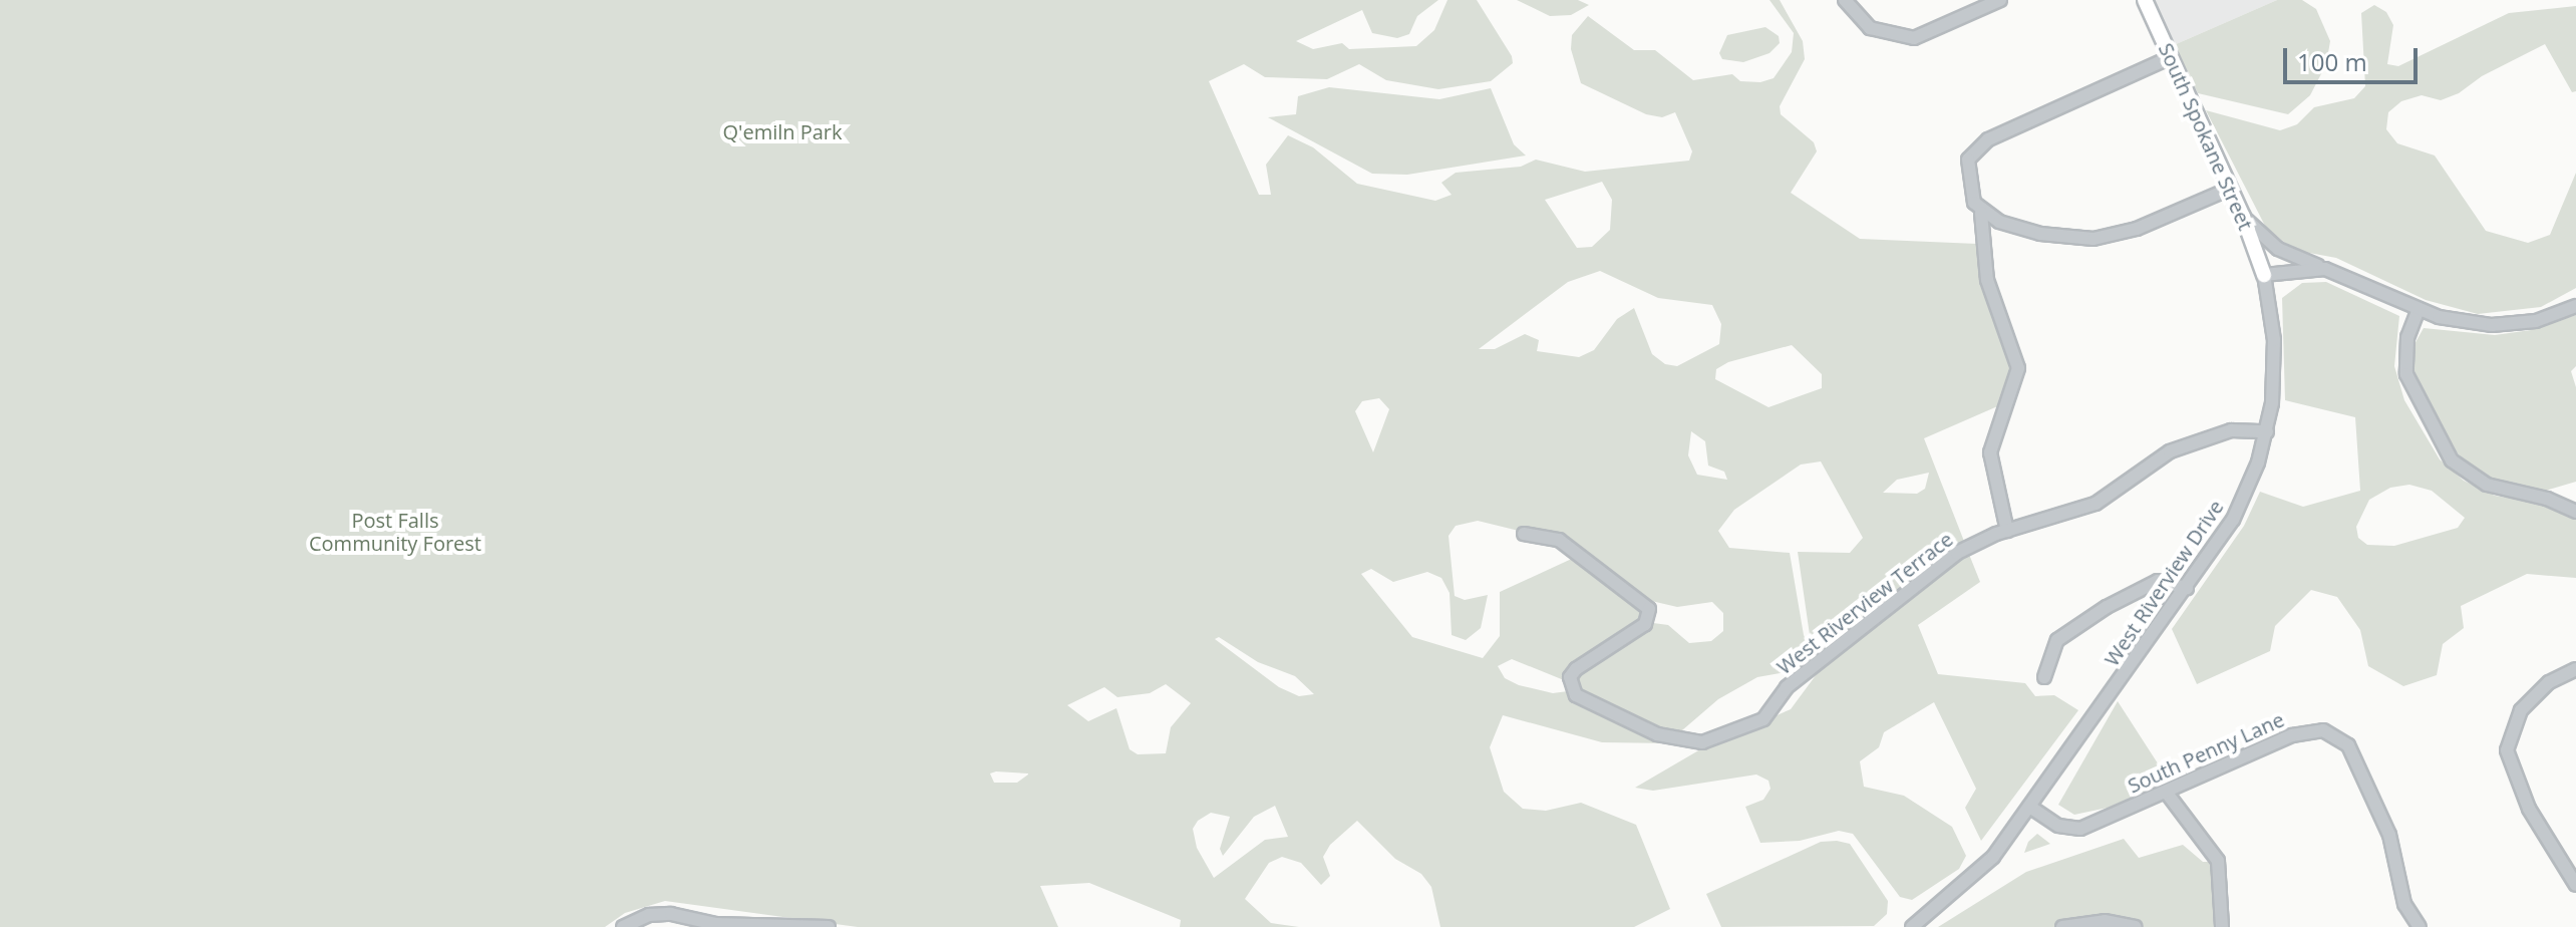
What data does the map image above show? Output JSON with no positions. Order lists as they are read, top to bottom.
{
  "streets": {
    "main road": ["South Spokane Street"],
    "street": ["West Riverview Drive", "West Riverview Terrace", "South Penny Lane"]
  },
  "crossings": [
    ["South Spokane Street", "West Riverview Drive"],
    ["West Riverview Drive", "West Riverview Terrace"],
    ["West Riverview Drive", "South Penny Lane"]
  ],
  "parks": ["Q'emiln Park", "Post Falls Community Forest"],
  "scale_bar": "100 m"
}
